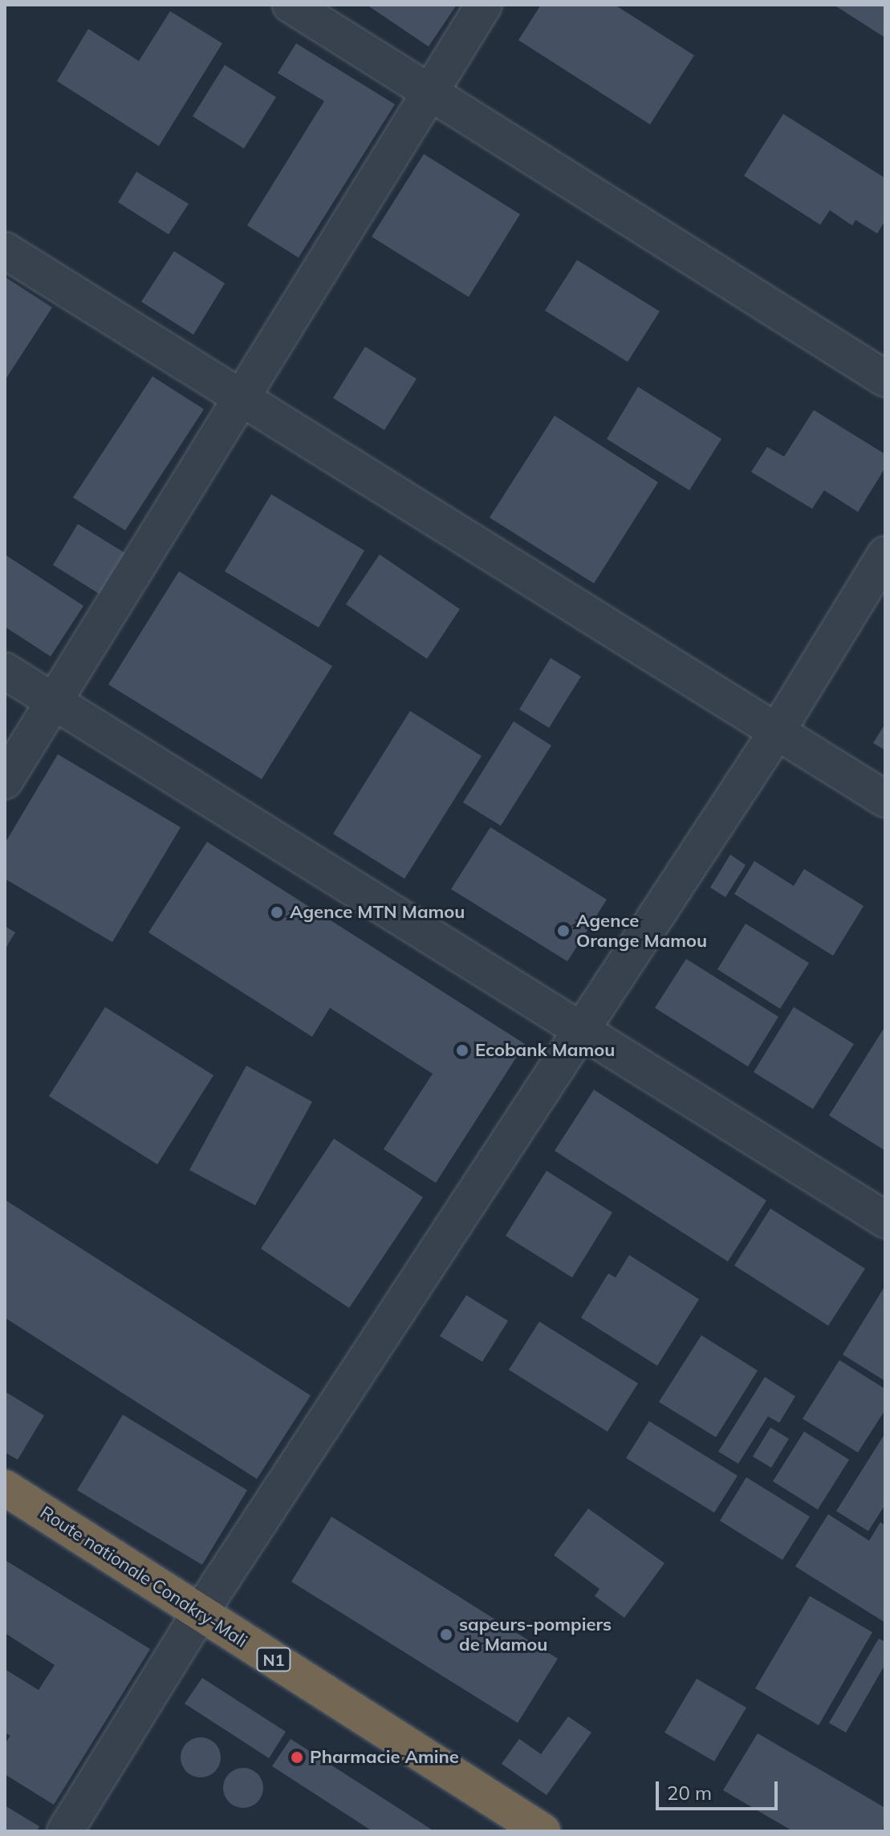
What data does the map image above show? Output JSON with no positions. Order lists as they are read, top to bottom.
{
  "streets": {
    "highway": ["Route nationale Conakry-Mali", "N1"]
  },
  "places": [
    "Agence MTN Mamou",
    "Agence Orange Mamou",
    "Ecobank Mamou",
    "sapeurs-pompiers de Mamou",
    "Pharmacie Amine"
  ],
  "scale_bar": "20 m"
}
